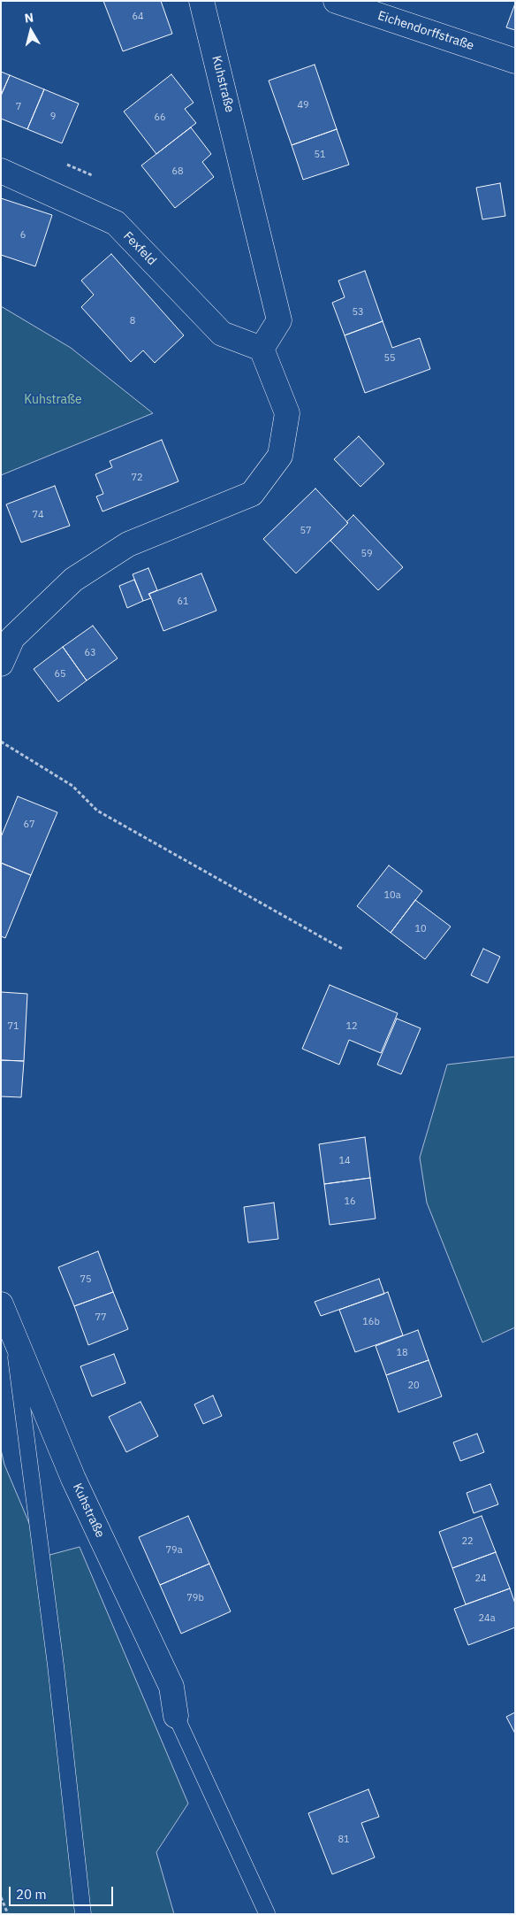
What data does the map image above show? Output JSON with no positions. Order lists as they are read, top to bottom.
{
  "streets": {
    "street": ["Eichendorffstraße", "Kuhstraße", "Fexfeld"]
  },
  "crossings": [
    ["Kuhstraße", "Fexfeld"]
  ],
  "parks": ["Kuhstraße"],
  "house_numbers": [
    "64",
    "49",
    "7",
    "9",
    "66",
    "51",
    "68",
    "6",
    "53",
    "8",
    "55",
    "72",
    "74",
    "57",
    "59",
    "61",
    "63",
    "65",
    "67",
    "10a",
    "10",
    "71",
    "12",
    "14",
    "16",
    "75",
    "77",
    "16b",
    "18",
    "20",
    "22",
    "79a",
    "24",
    "79b",
    "24a",
    "81"
  ],
  "scale_bar": "20 m",
  "north": "top"
}
